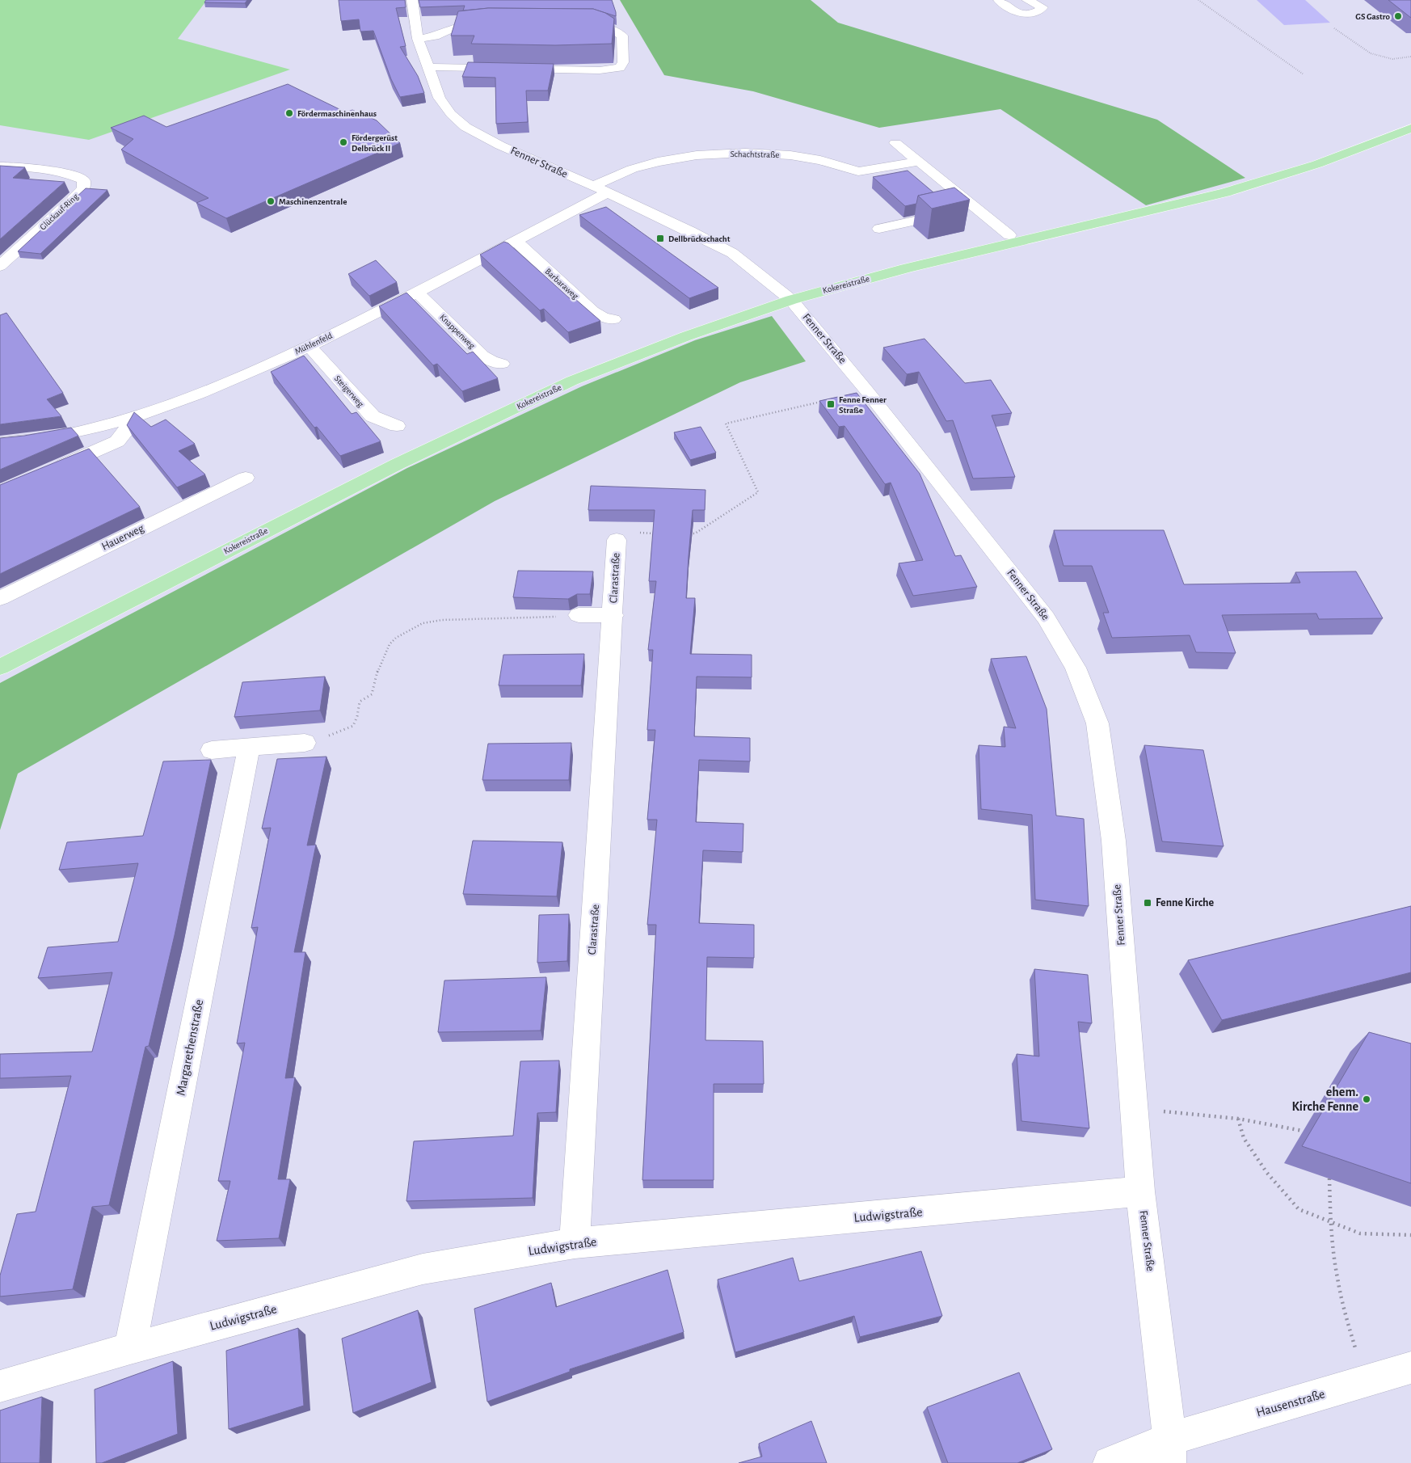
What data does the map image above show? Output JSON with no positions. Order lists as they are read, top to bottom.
{
  "streets": {
    "main road": ["Kokereistraße"],
    "street": [
      "Schachtstraße",
      "Fenner Straße",
      "Glückauf-Ring",
      "Barbaraweg",
      "Knappenweg",
      "Mühlenfeld",
      "Steigerweg",
      "Hauerweg",
      "Clarastraße",
      "Margarethenstraße",
      "Ludwigstraße",
      "Hausenstraße"
    ]
  },
  "crossings": [
    ["Schachtstraße", "Fenner Straße"],
    ["Fenner Straße", "Kokereistraße"],
    ["Fenner Straße", "Mühlenfeld"],
    ["Fenner Straße", "Ludwigstraße"],
    ["Fenner Straße", "Hausenstraße"],
    ["Barbaraweg", "Mühlenfeld"],
    ["Knappenweg", "Mühlenfeld"],
    ["Mühlenfeld", "Steigerweg"],
    ["Clarastraße", "Ludwigstraße"],
    ["Margarethenstraße", "Ludwigstraße"]
  ],
  "places": {
    "other": [
      "GS Gastro",
      "Fördermaschinenhaus",
      "Fördergerüst Delbrück II",
      "Maschinenzentrale",
      "ehem. Kirche Fenne"
    ],
    "transit": ["Dellbrückschacht", "Fenne Fenner Straße", "Fenne Kirche"]
  }
}
